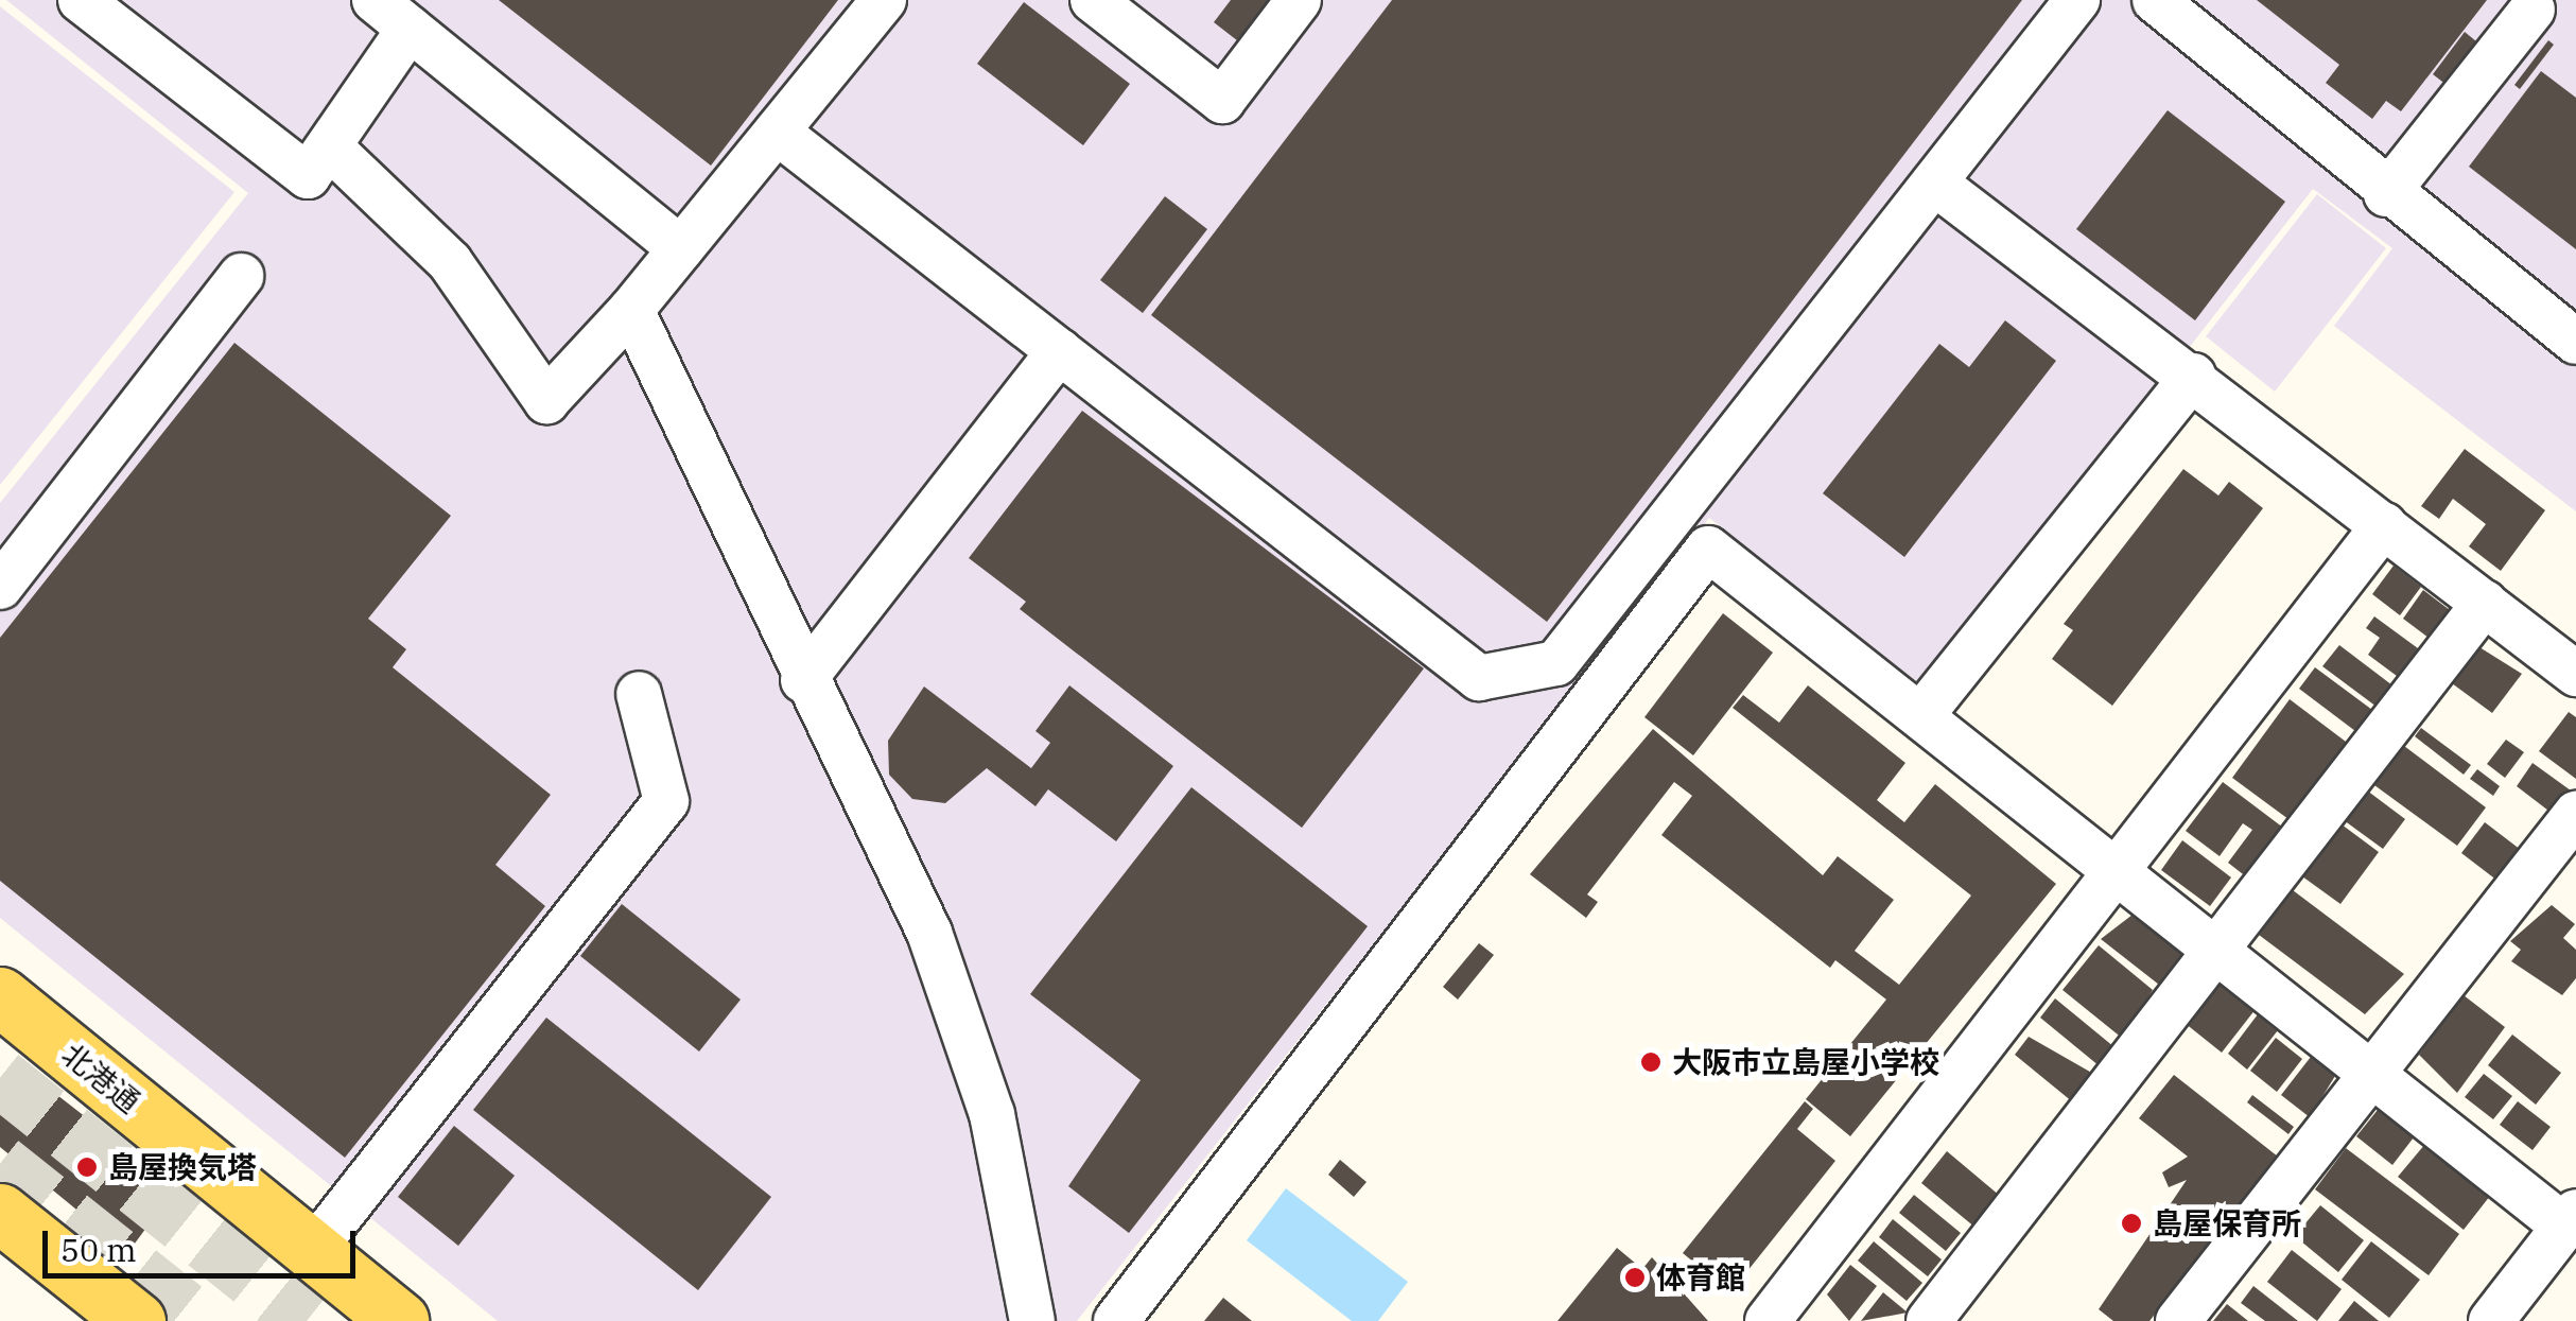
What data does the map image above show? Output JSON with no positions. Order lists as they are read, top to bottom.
{
  "streets": {
    "main road": ["北港通"]
  },
  "places": [
    "大阪市立島屋小学校",
    "島屋換気塔",
    "島屋保育所",
    "体育館"
  ],
  "scale_bar": "50 m"
}
